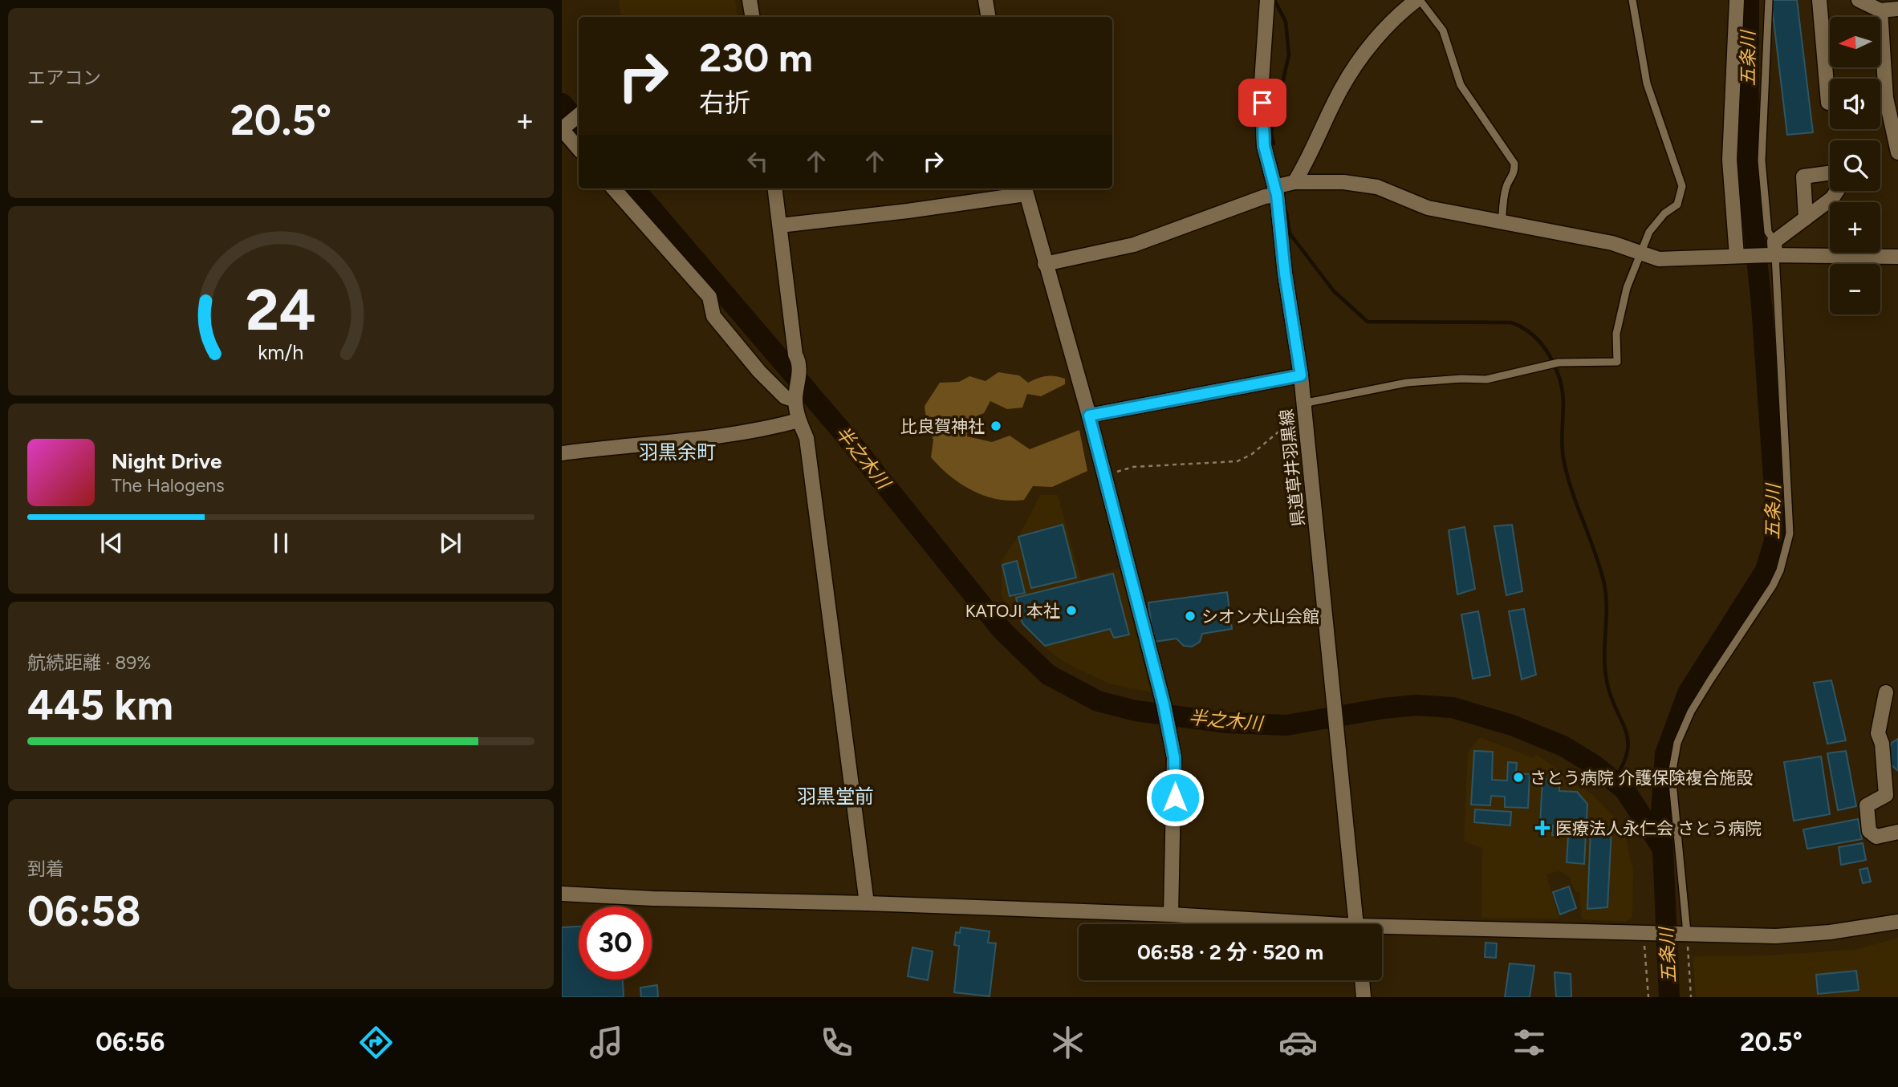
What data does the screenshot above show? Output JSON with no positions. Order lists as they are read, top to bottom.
{
  "streets": {
    "street": ["県道草井羽黒線"]
  },
  "districts": ["羽黒余町", "羽黒堂前"],
  "water": ["五条川", "半之木川"],
  "places": {
    "other": [
      "比良賀神社",
      "KATOJI 本社",
      "シオン犬山会館",
      "さとう病院 介護保険複合施設"
    ],
    "health": ["医療法人永仁会 さとう病院"]
  },
  "north": "left",
  "page": {
    "tile": [
      "エアコン",
      ["航続距離 · 89%", "445 km"],
      ["到着", "06:58"]
    ],
    "map_buttons": ["+", "−"],
    "turn": ["230 m", "右折"],
    "heat": ["−", "20.5°", "+"],
    "song": ["Night Drive", "The Halogens"],
    "limit": "30",
    "trip": "06:58 · 2 分 · 520 m",
    "tabs": ["06:56", "20.5°"],
    "gauge": ["24", "km/h"]
  }
}
